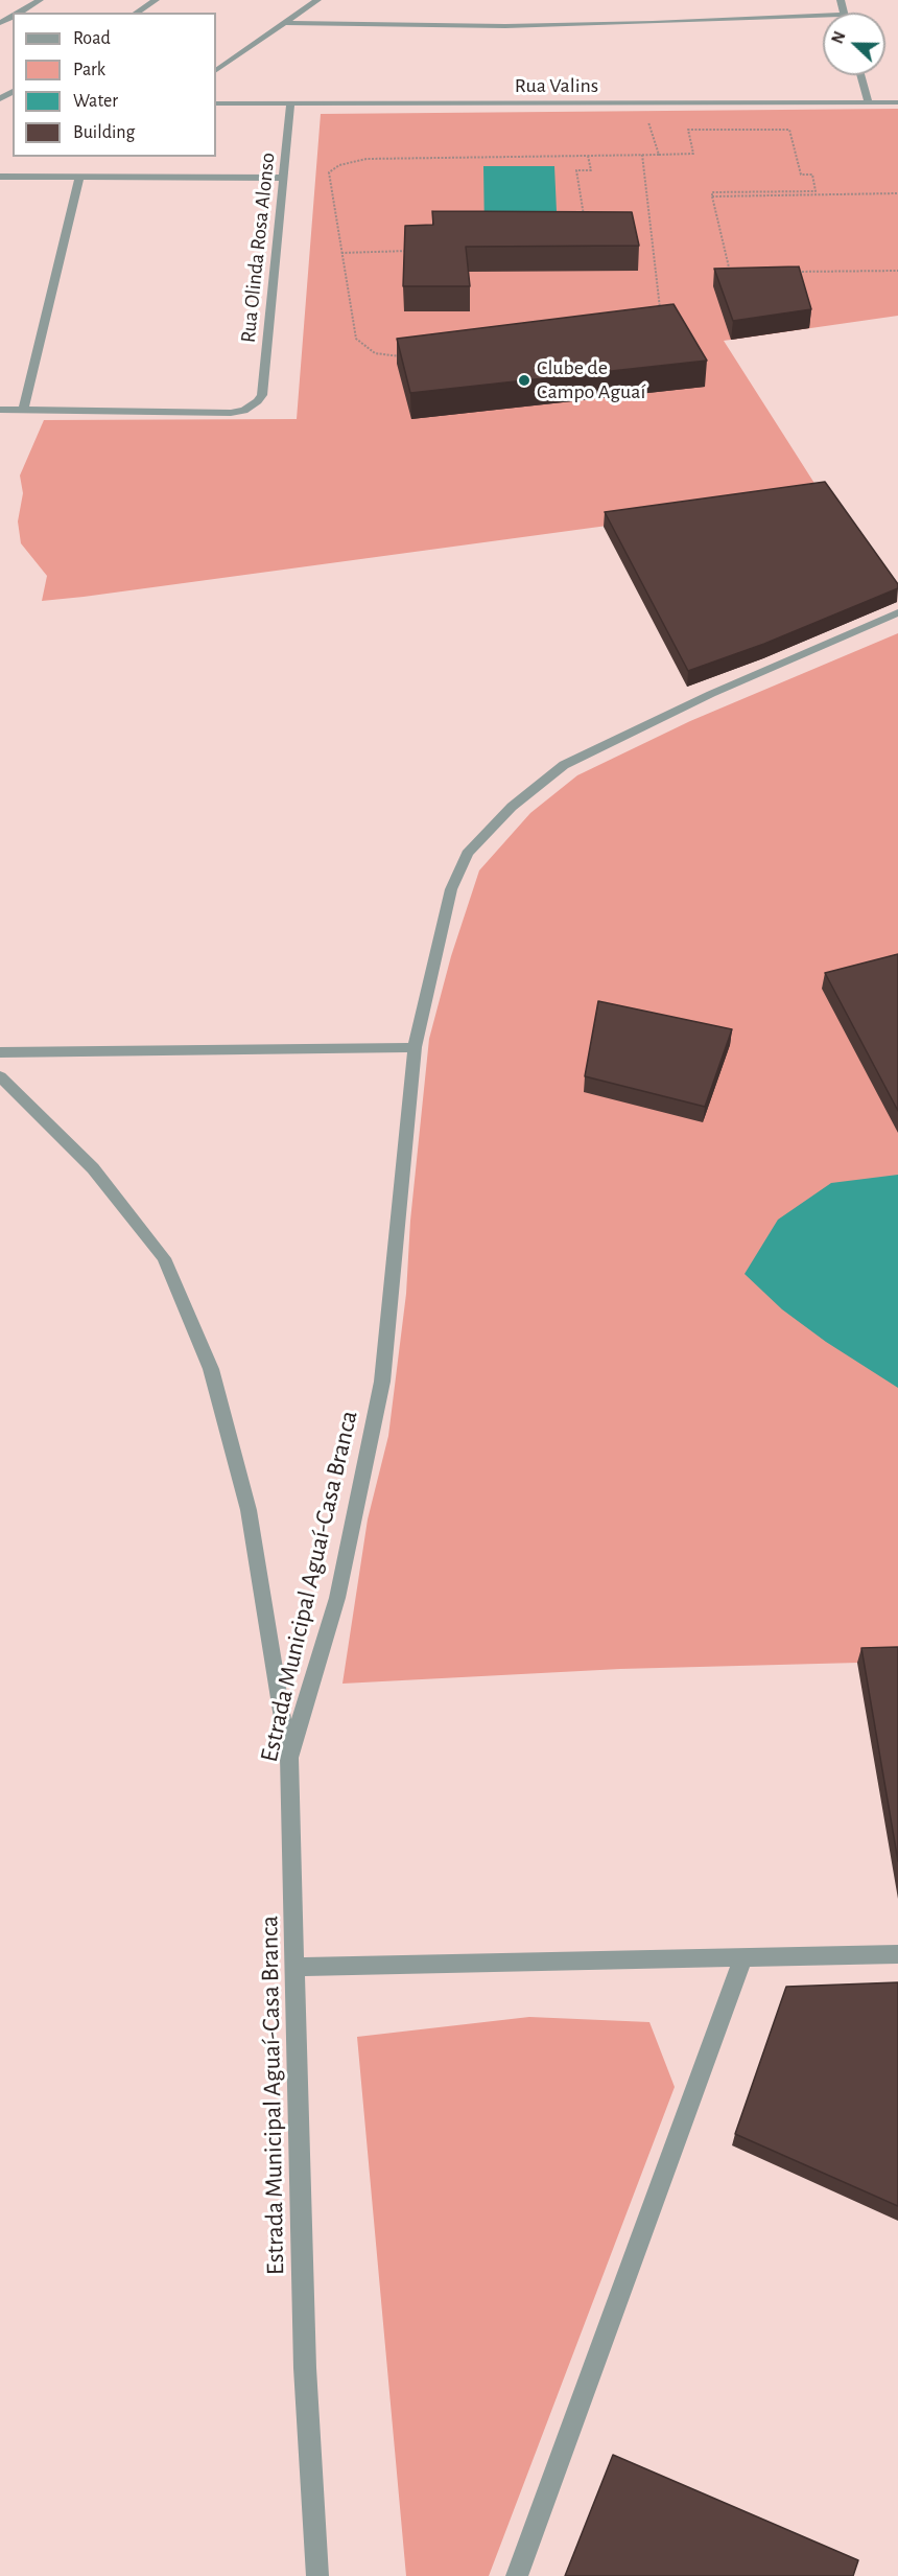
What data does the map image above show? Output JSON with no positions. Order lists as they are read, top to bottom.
{
  "streets": {
    "street": ["Rua Valins", "Rua Olinda Rosa Alonso", "Estrada Municipal Aguaí-Casa Branca"]
  },
  "crossings": [
    ["Rua Valins", "Rua Olinda Rosa Alonso"]
  ],
  "places": ["Clube de Campo Aguaí"],
  "legend": [
    "Road",
    "Park",
    "Water",
    "Building"
  ],
  "north": "left"
}
